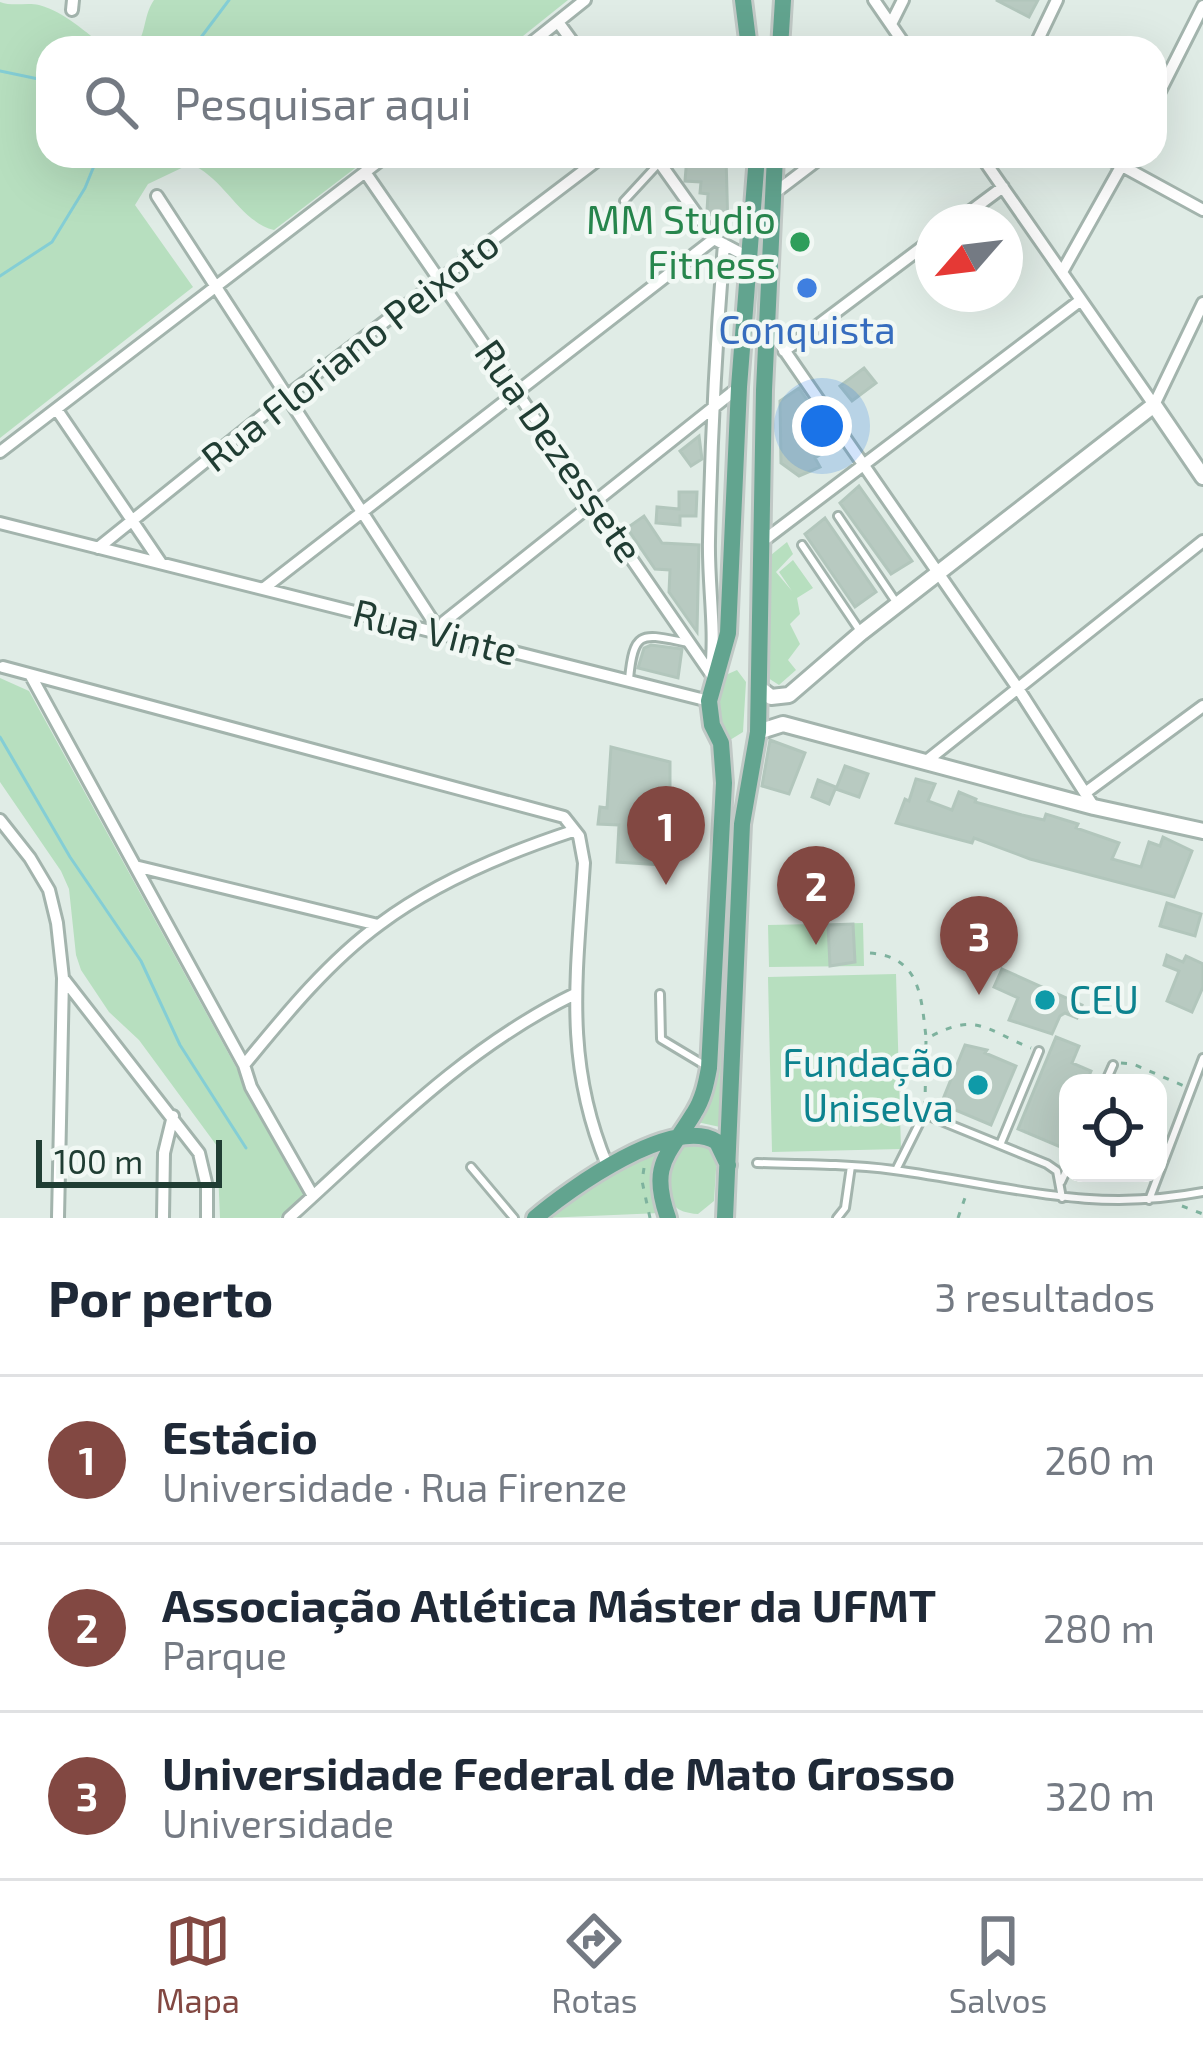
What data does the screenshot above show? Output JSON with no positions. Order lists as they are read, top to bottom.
{
  "streets": {
    "street": ["Rua Floriano Peixoto", "Rua Dezessete", "Rua Vinte"]
  },
  "crossings": [
    ["Rua Floriano Peixoto", "Rua Dezessete"],
    ["Rua Floriano Peixoto", "Rua Vinte"]
  ],
  "places": [
    "MM Studio Fitness",
    "Conquista",
    "CEU",
    "Fundação Uniselva"
  ],
  "scale_bar": "100 m",
  "north": "bottom left",
  "page": {
    "search": "Pesquisar aqui",
    "pins": ["1", "2", "3"],
    "scale": "100 m",
    "heading": ["Por perto", "3 resultados"],
    "list": [
      {
        "mark": "1",
        "name": "Estácio",
        "note": "Universidade · Rua Firenze",
        "value": "260 m"
      },
      {
        "mark": "2",
        "name": "Associação Atlética Máster da UFMT",
        "note": "Parque",
        "value": "280 m"
      },
      {
        "mark": "3",
        "name": "Universidade Federal de Mato Grosso",
        "note": "Universidade",
        "value": "320 m"
      }
    ],
    "nav": ["Mapa", "Rotas", "Salvos"]
  }
}
